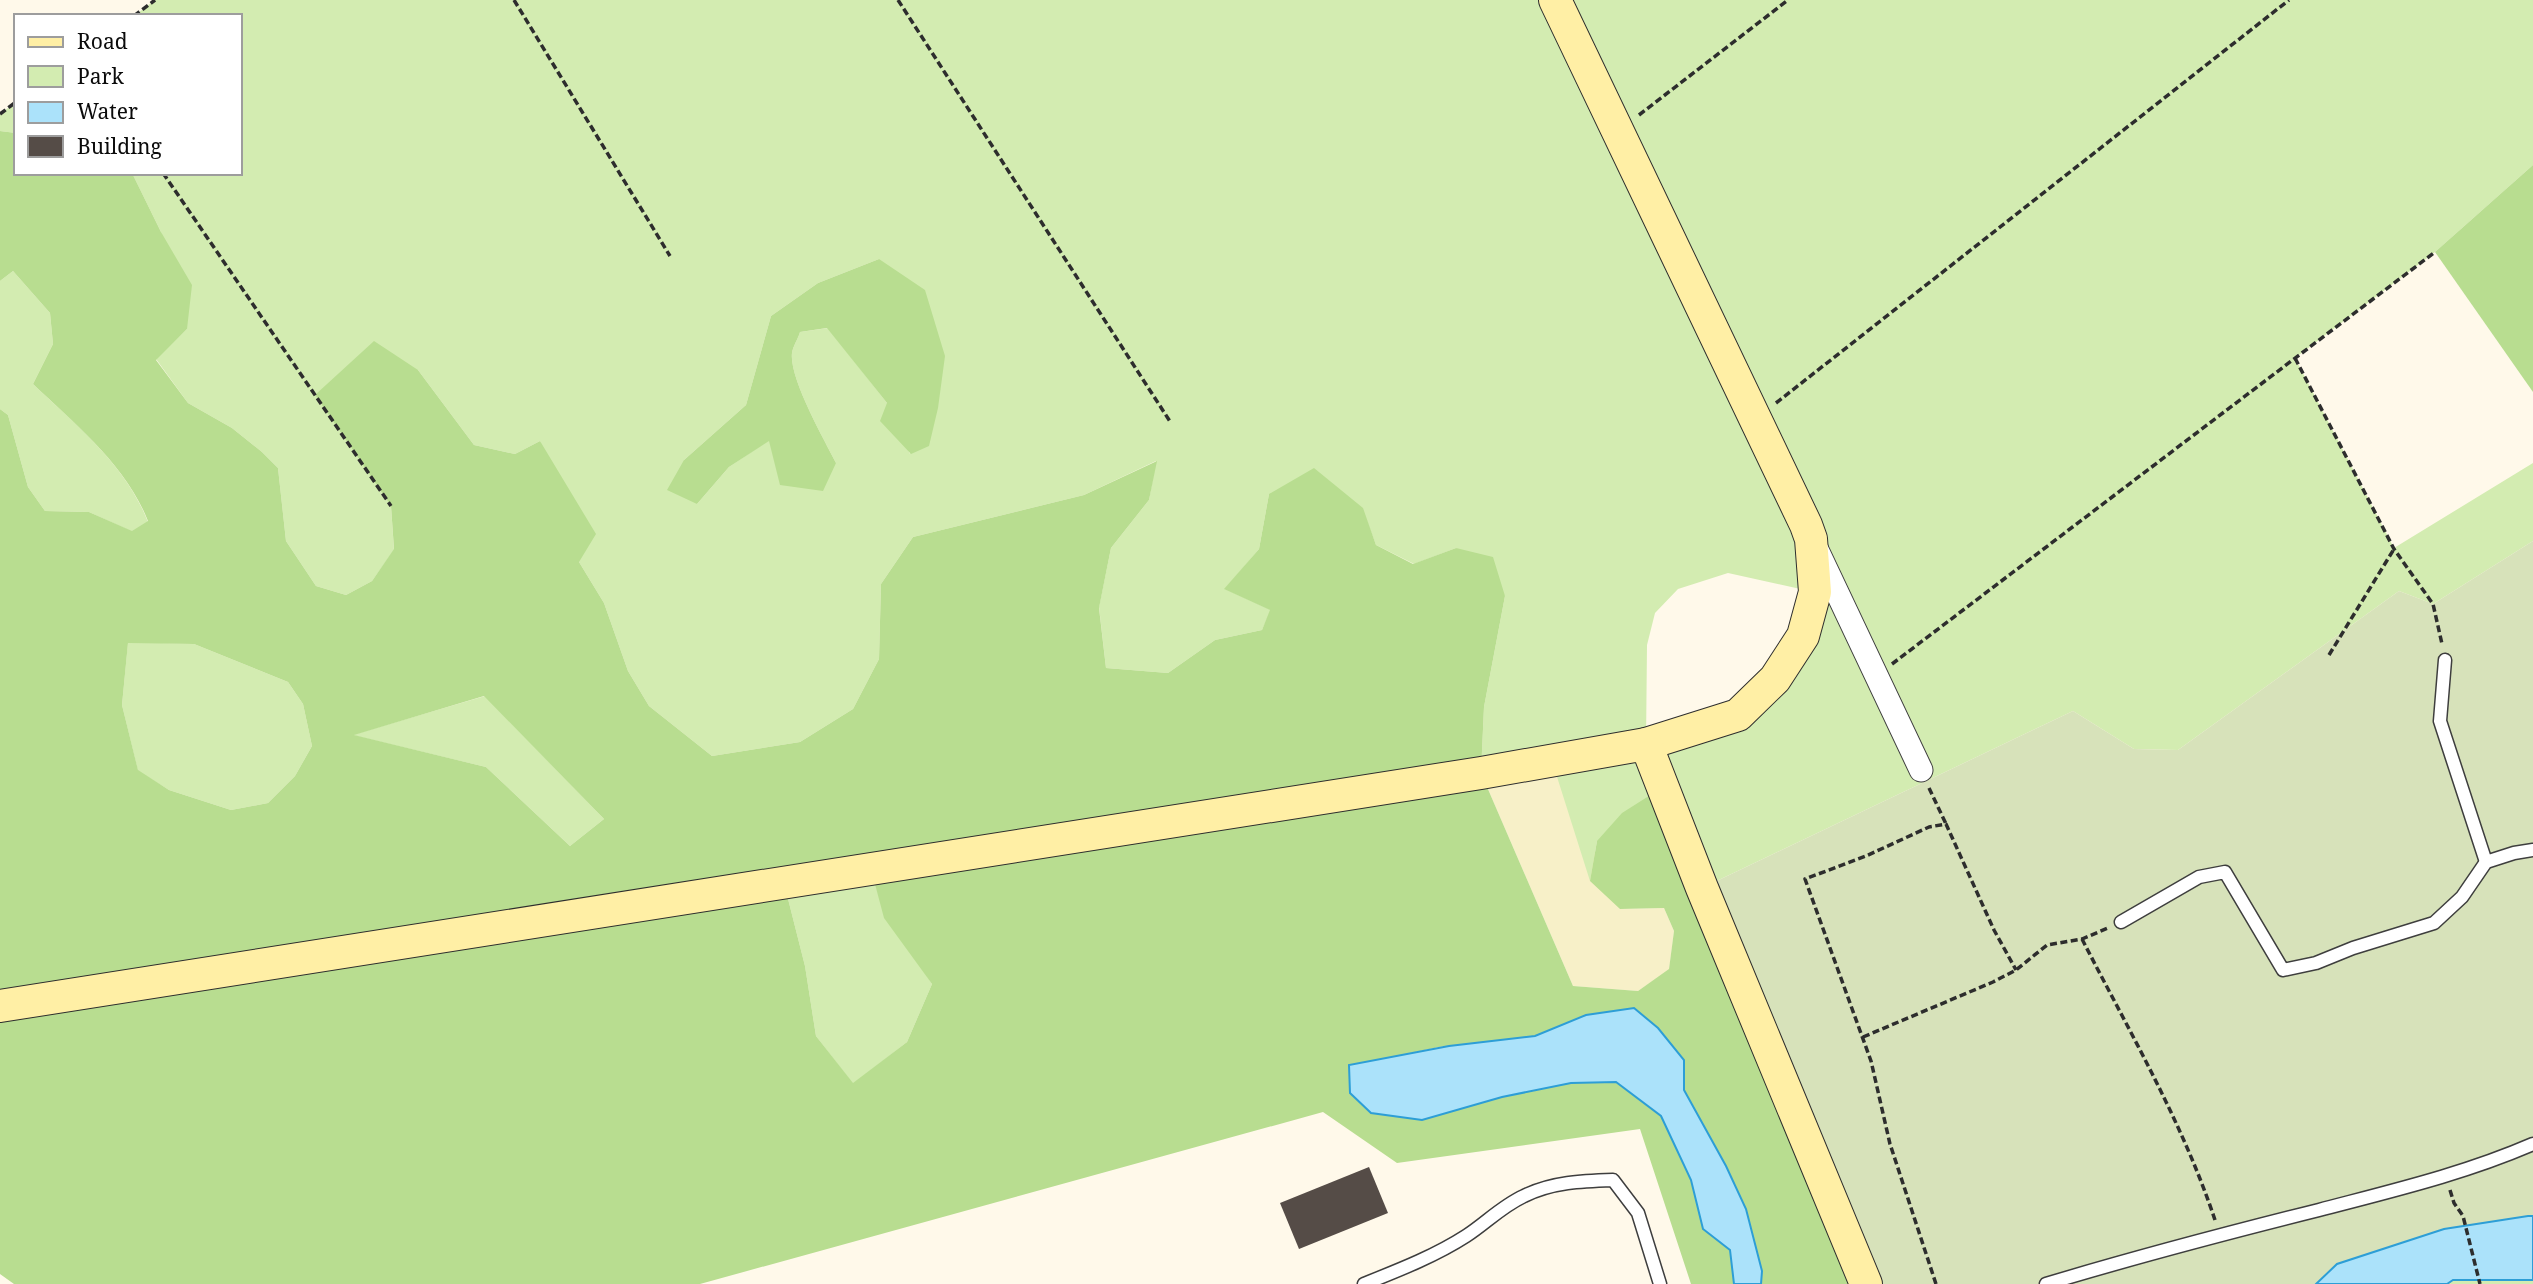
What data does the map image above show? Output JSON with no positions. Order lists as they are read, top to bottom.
{
  "legend": [
    "Road",
    "Park",
    "Water",
    "Building"
  ]
}
